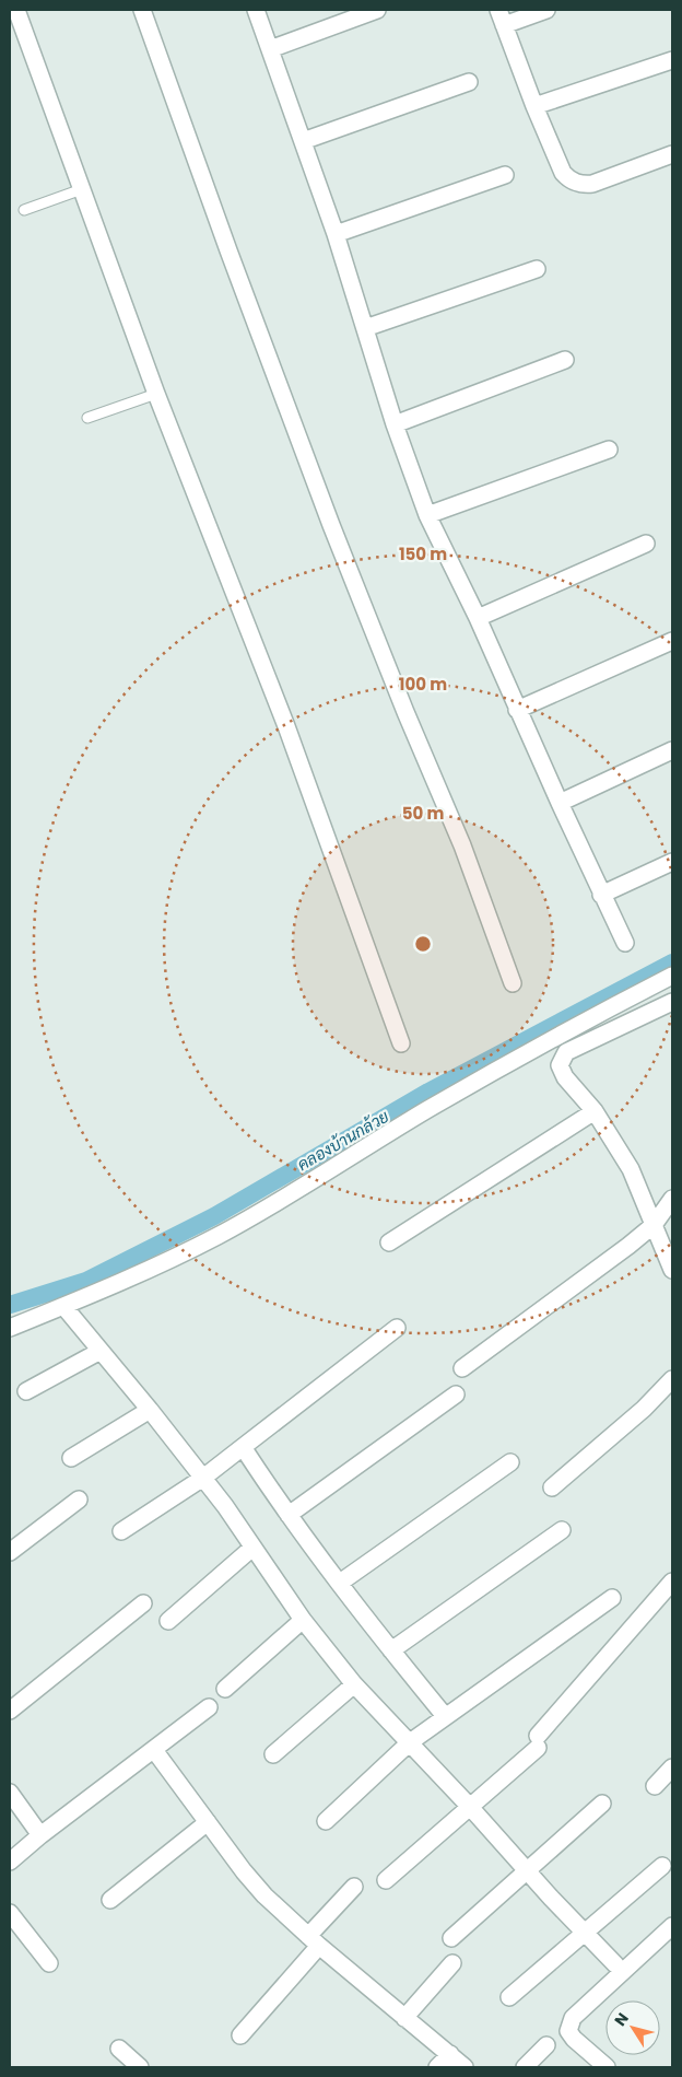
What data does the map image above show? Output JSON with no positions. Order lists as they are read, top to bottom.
{
  "water": ["คลองบ้านกล้วย"],
  "north": "top left",
  "rings": ["150 m", "100 m", "50 m"]
}
